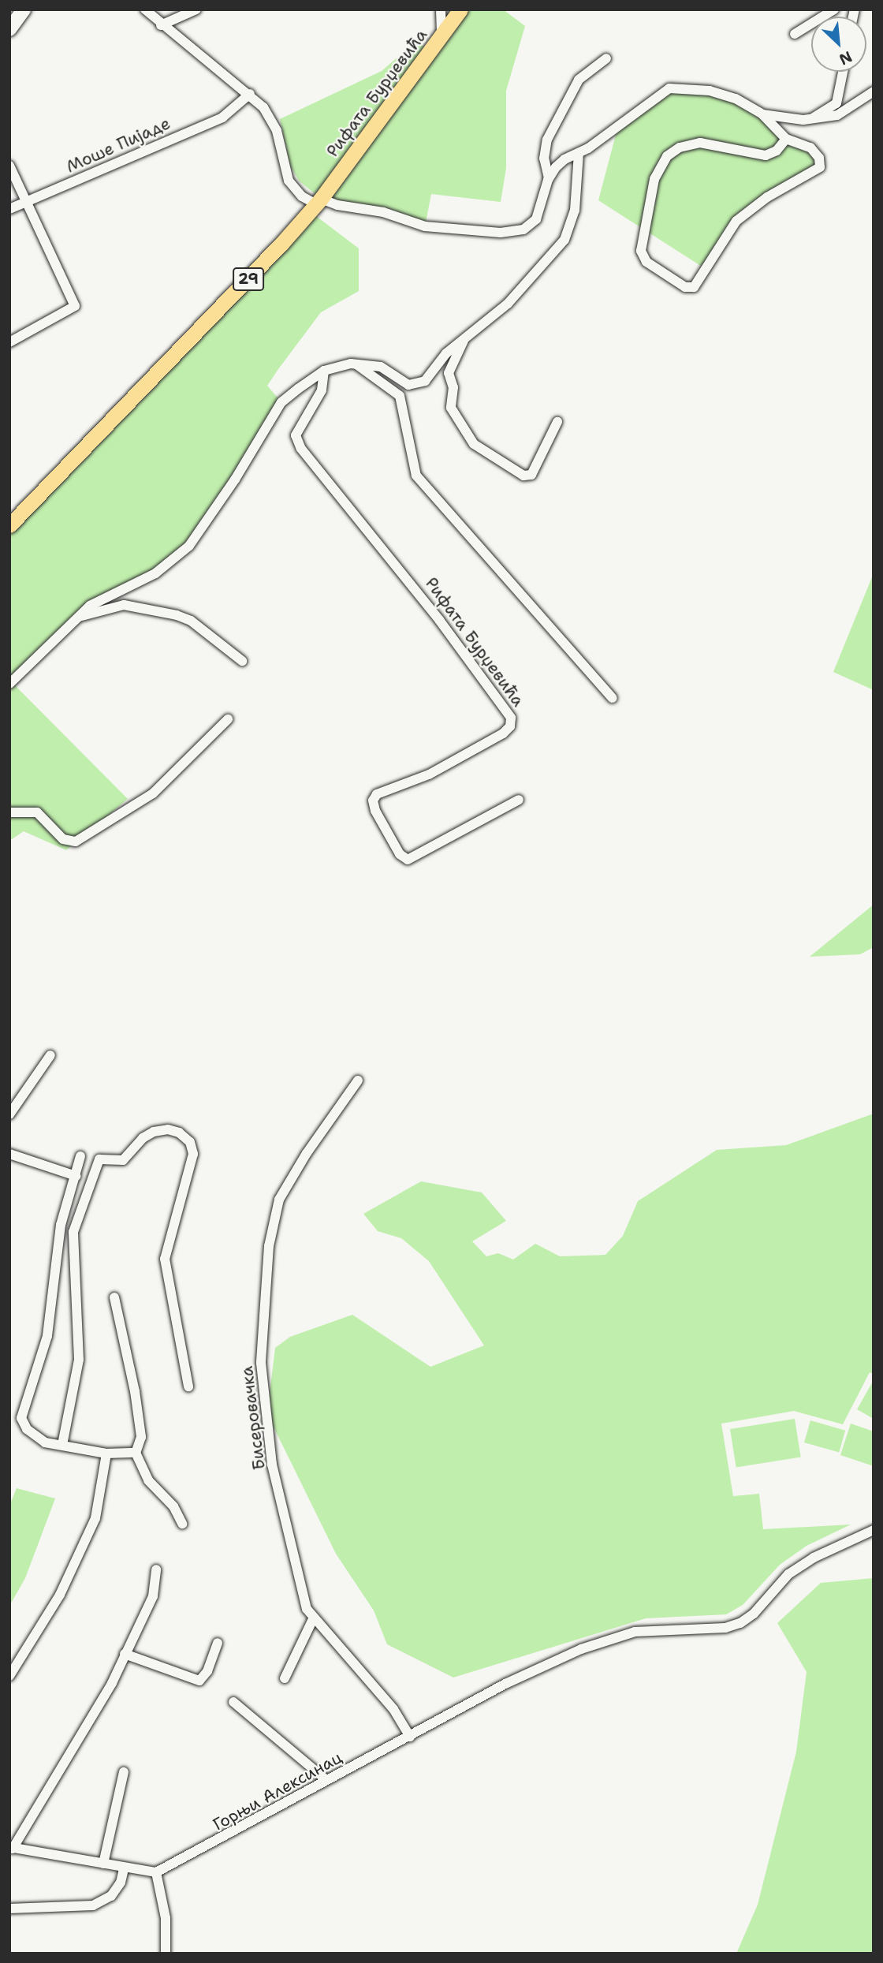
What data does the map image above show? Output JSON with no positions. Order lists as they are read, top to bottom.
{
  "streets": {
    "main road": ["Рифата Бурџевића", "29"],
    "street": ["Моше Пијаде", "Бисеровачка", "Горњи Алексинац"]
  },
  "crossings": [
    ["Бисеровачка", "Горњи Алексинац"]
  ],
  "north": "bottom right"
}
